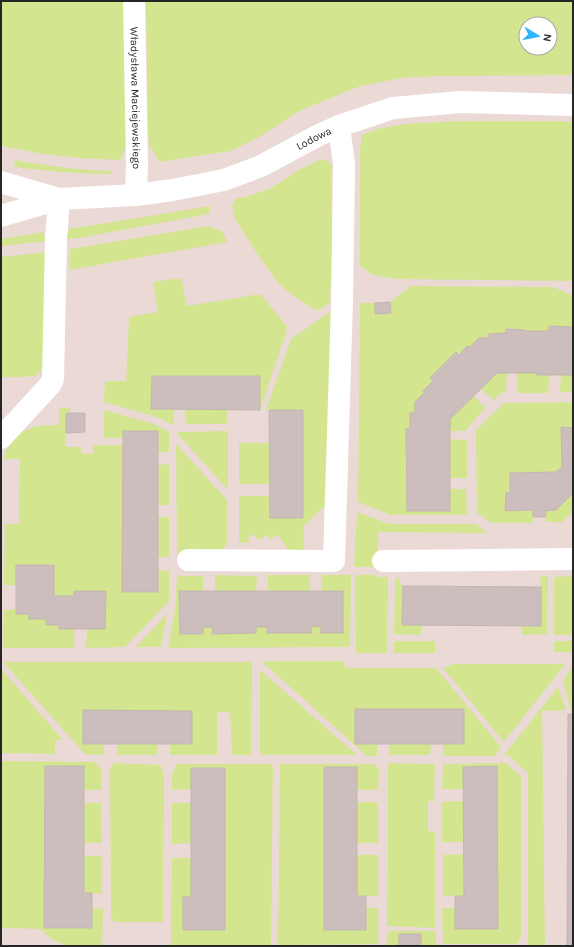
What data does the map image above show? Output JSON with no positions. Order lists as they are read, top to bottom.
{
  "streets": {
    "street": ["Władysława Maciejewskiego", "Lodowa"]
  },
  "crossings": [
    ["Władysława Maciejewskiego", "Lodowa"]
  ],
  "north": "right"
}
